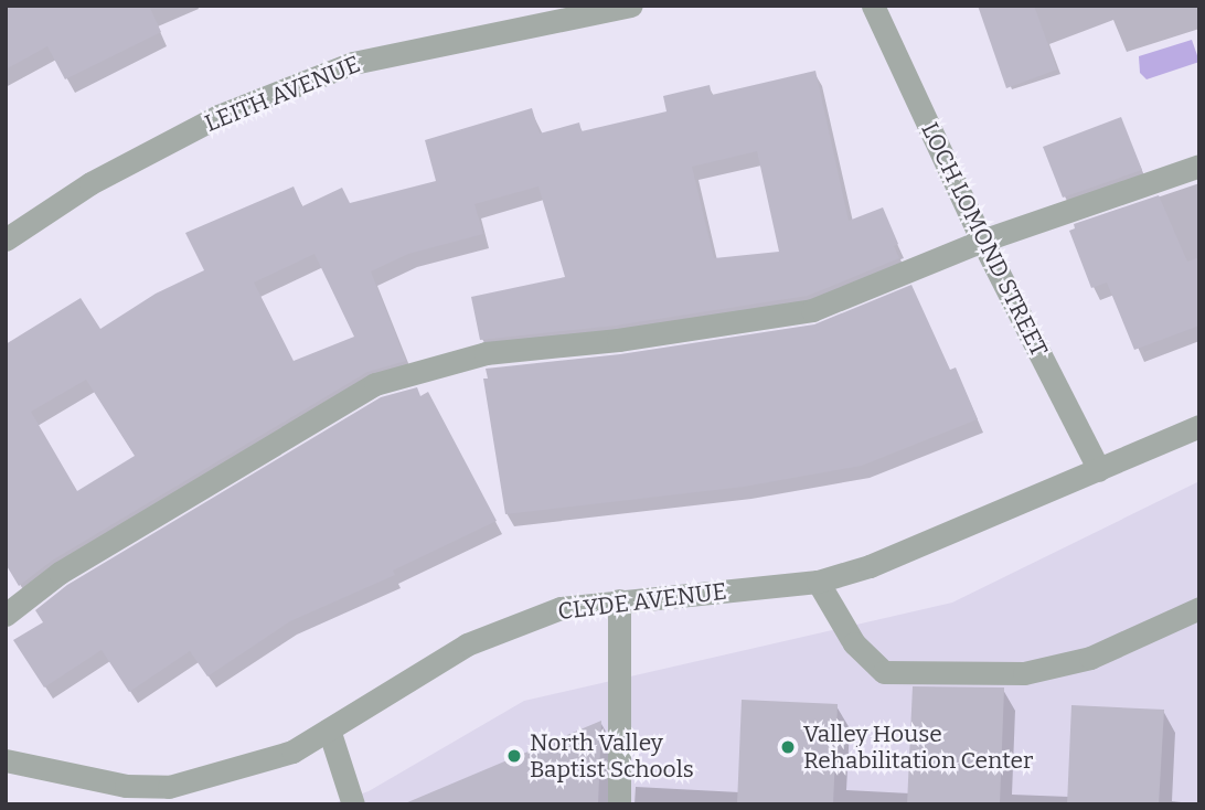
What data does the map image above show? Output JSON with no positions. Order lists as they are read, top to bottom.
{
  "streets": {
    "street": ["LEITH AVENUE", "LOCH LOMOND STREET", "CLYDE AVENUE"]
  },
  "crossings": [
    ["LOCH LOMOND STREET", "CLYDE AVENUE"]
  ],
  "places": ["Valley House Rehabilitation Center", "North Valley Baptist Schools"]
}
